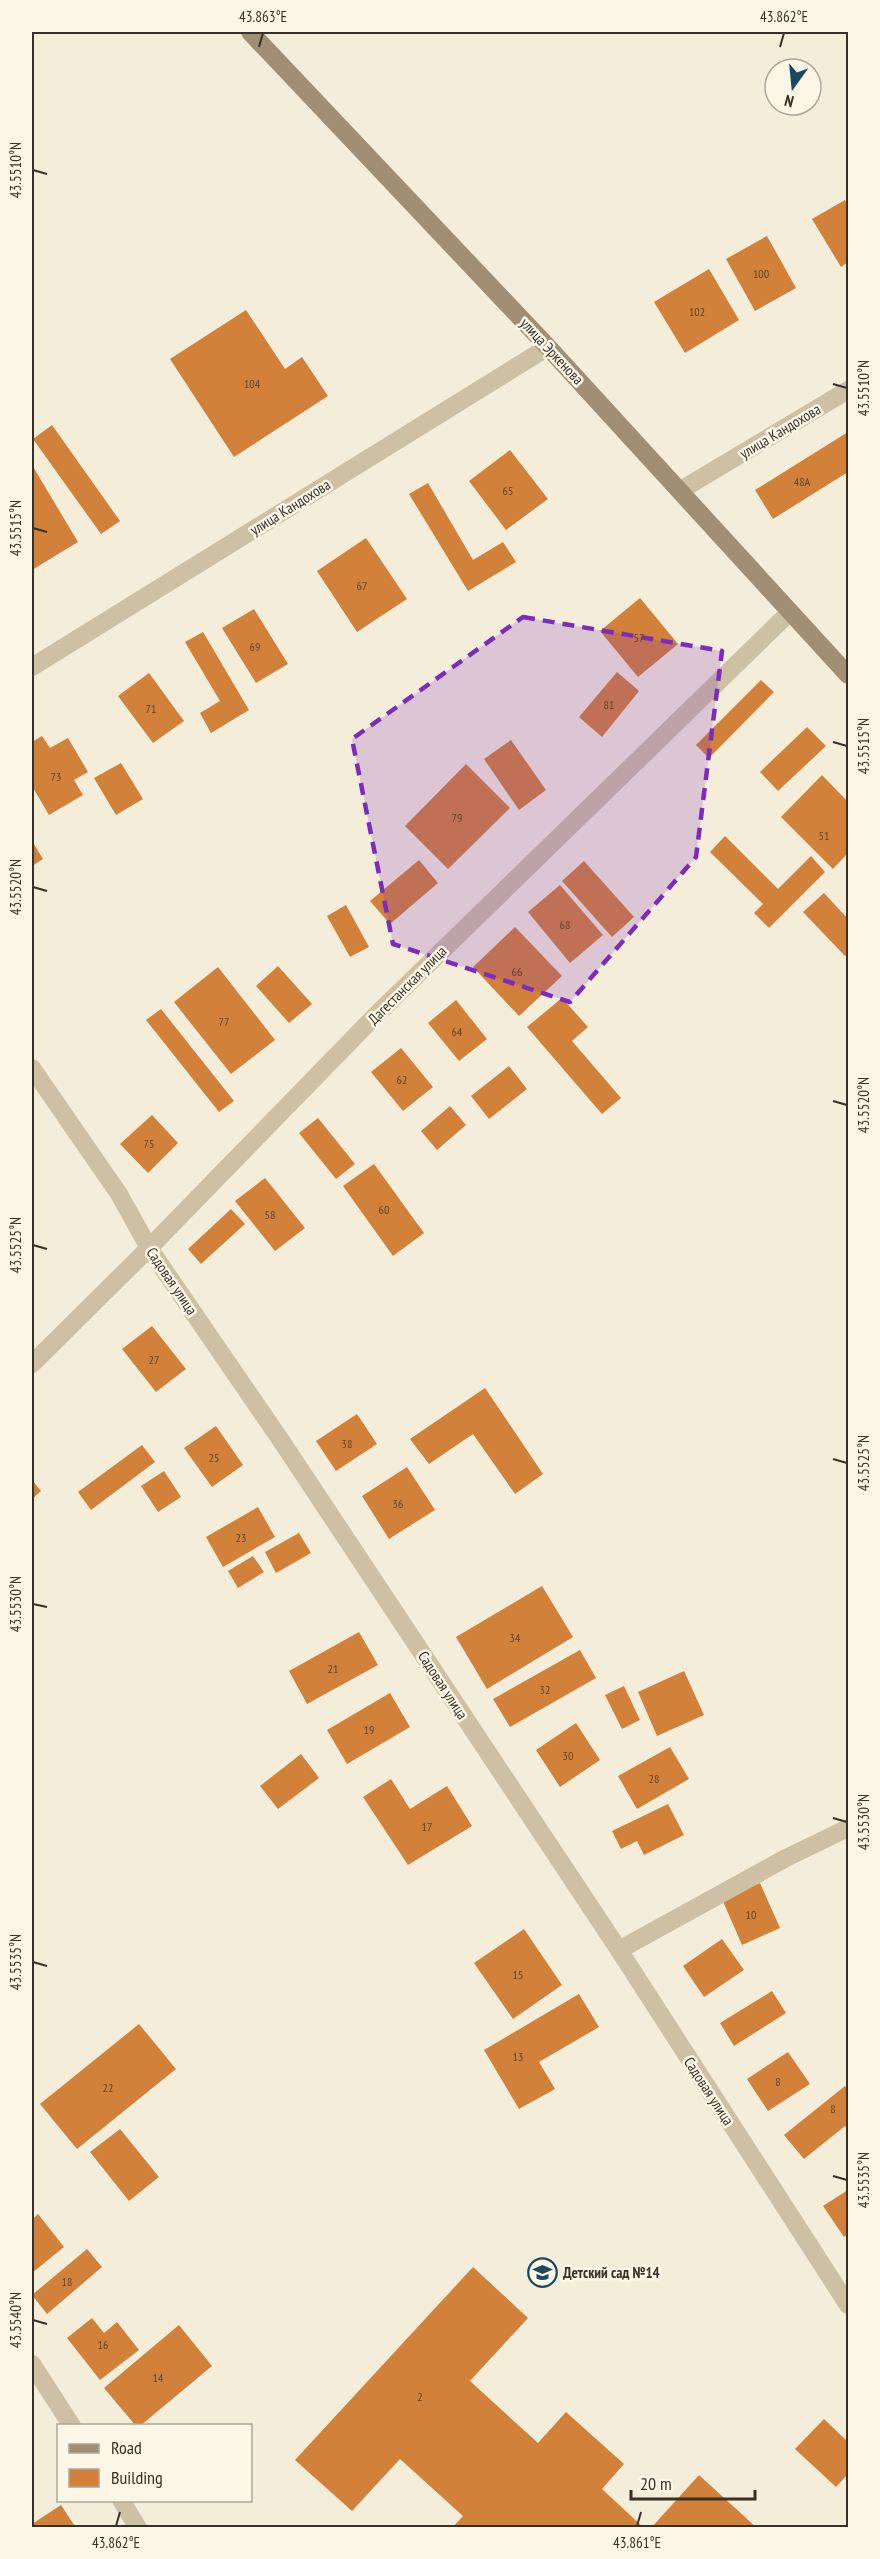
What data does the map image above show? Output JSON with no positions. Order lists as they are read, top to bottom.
{
  "streets": {
    "street": [
      "улица Эркенова",
      "улица Кандохова",
      "Дагестанская улица",
      "Садовая улица"
    ]
  },
  "crossings": [
    ["улица Эркенова", "улица Кандохова"],
    ["улица Эркенова", "Дагестанская улица"],
    ["Дагестанская улица", "Садовая улица"]
  ],
  "places": {
    "school or university": ["Детский сад №14"]
  },
  "house_numbers": [
    "100",
    "102",
    "104",
    "48А",
    "65",
    "67",
    "57",
    "69",
    "81",
    "71",
    "73",
    "79",
    "51",
    "68",
    "66",
    "77",
    "64",
    "62",
    "75",
    "60",
    "58",
    "27",
    "38",
    "25",
    "36",
    "23",
    "34",
    "21",
    "32",
    "19",
    "30",
    "28",
    "17",
    "10",
    "15",
    "13",
    "8",
    "22",
    "8",
    "18",
    "16",
    "14",
    "2"
  ],
  "legend": ["Road", "Building"],
  "scale_bar": "20 m",
  "north": "bottom",
  "coordinates": [
    "43.863°E",
    "43.862°E",
    "43.5510°N",
    "43.5515°N",
    "43.5520°N",
    "43.5525°N",
    "43.5530°N",
    "43.5535°N",
    "43.5540°N",
    "43.861°E"
  ]
}
